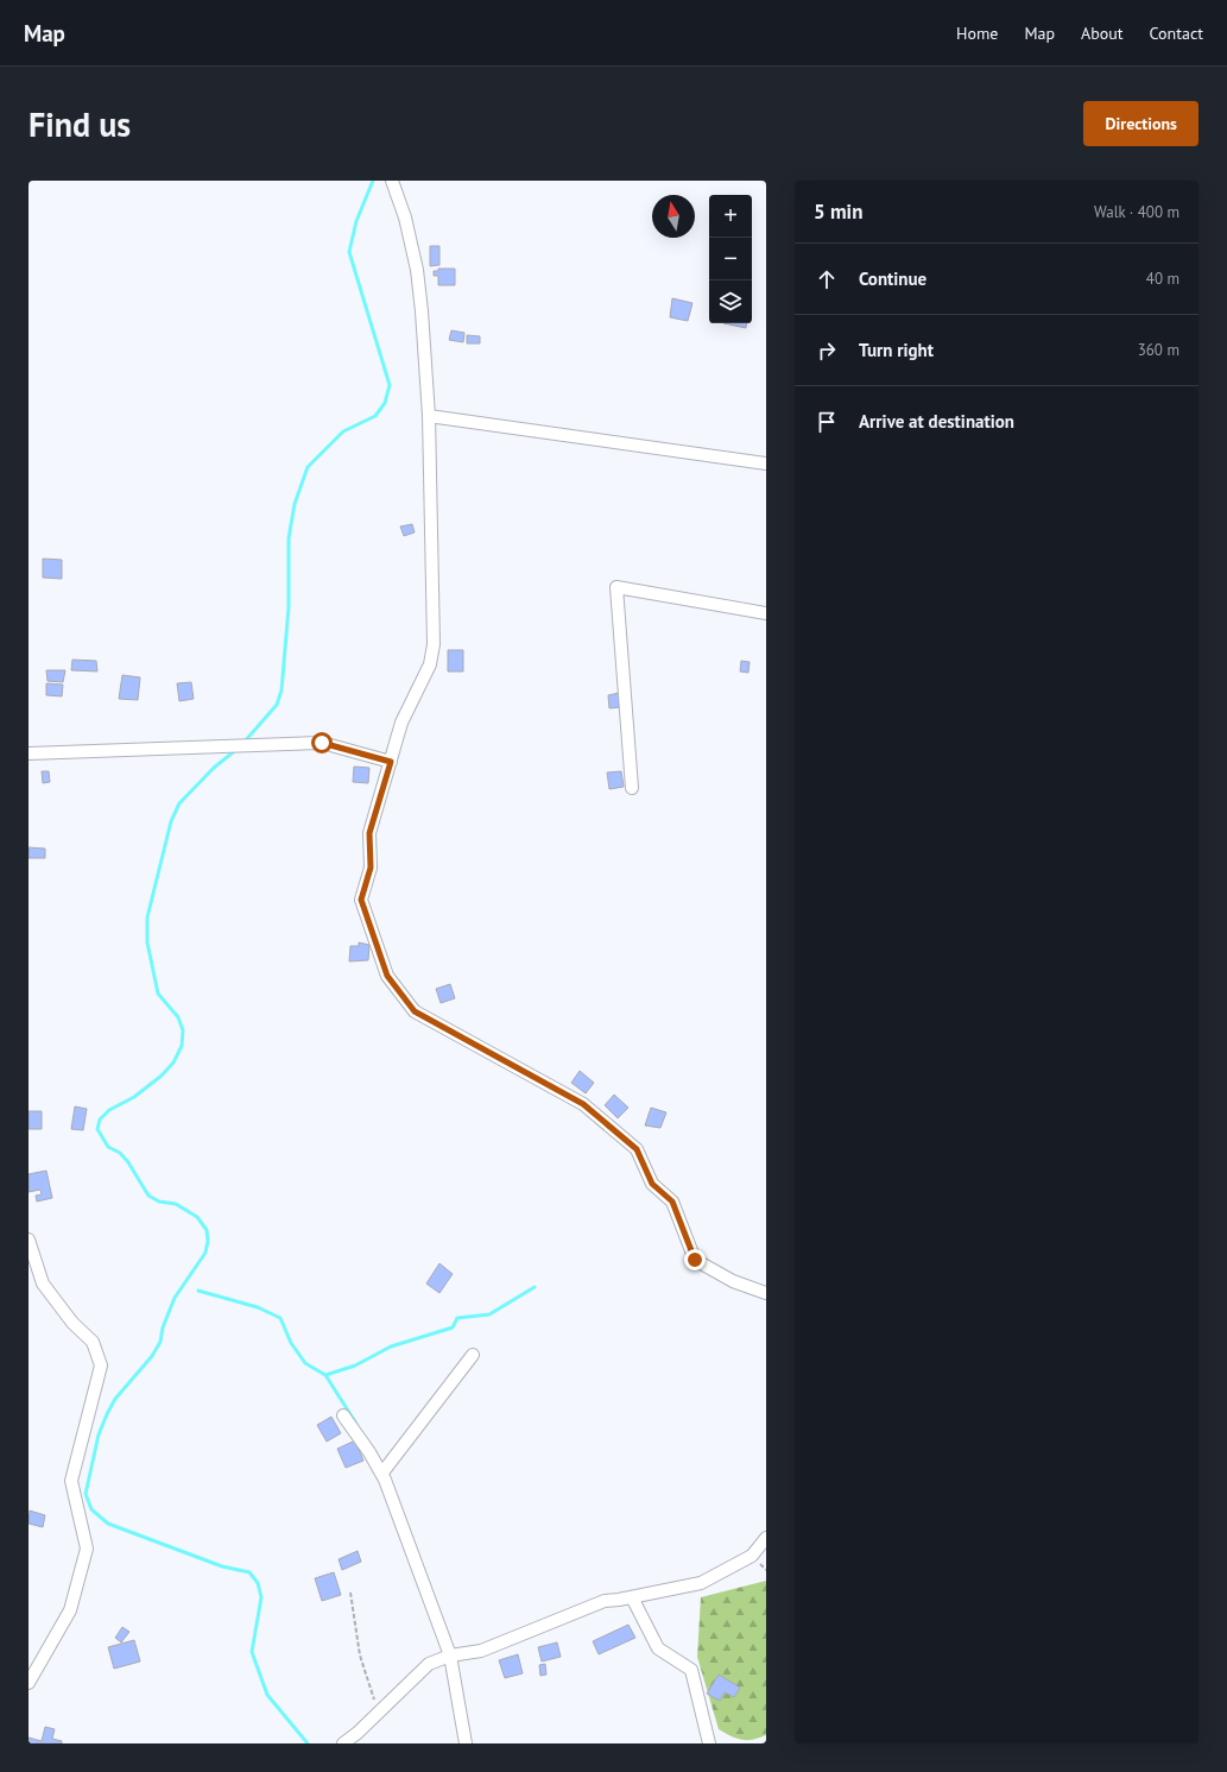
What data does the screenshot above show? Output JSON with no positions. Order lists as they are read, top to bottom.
{
  "north": "top",
  "page": {
    "header": "Map",
    "nav": [
      "Home",
      "Map",
      "About",
      "Contact"
    ],
    "buttons": "Directions",
    "title": "Find us",
    "heading": ["5 min", "Walk · 400 m"],
    "map_buttons": ["+", "−"],
    "list": [
      ["Continue", "40 m"],
      ["Turn right", "360 m"],
      "Arrive at destination"
    ]
  }
}
